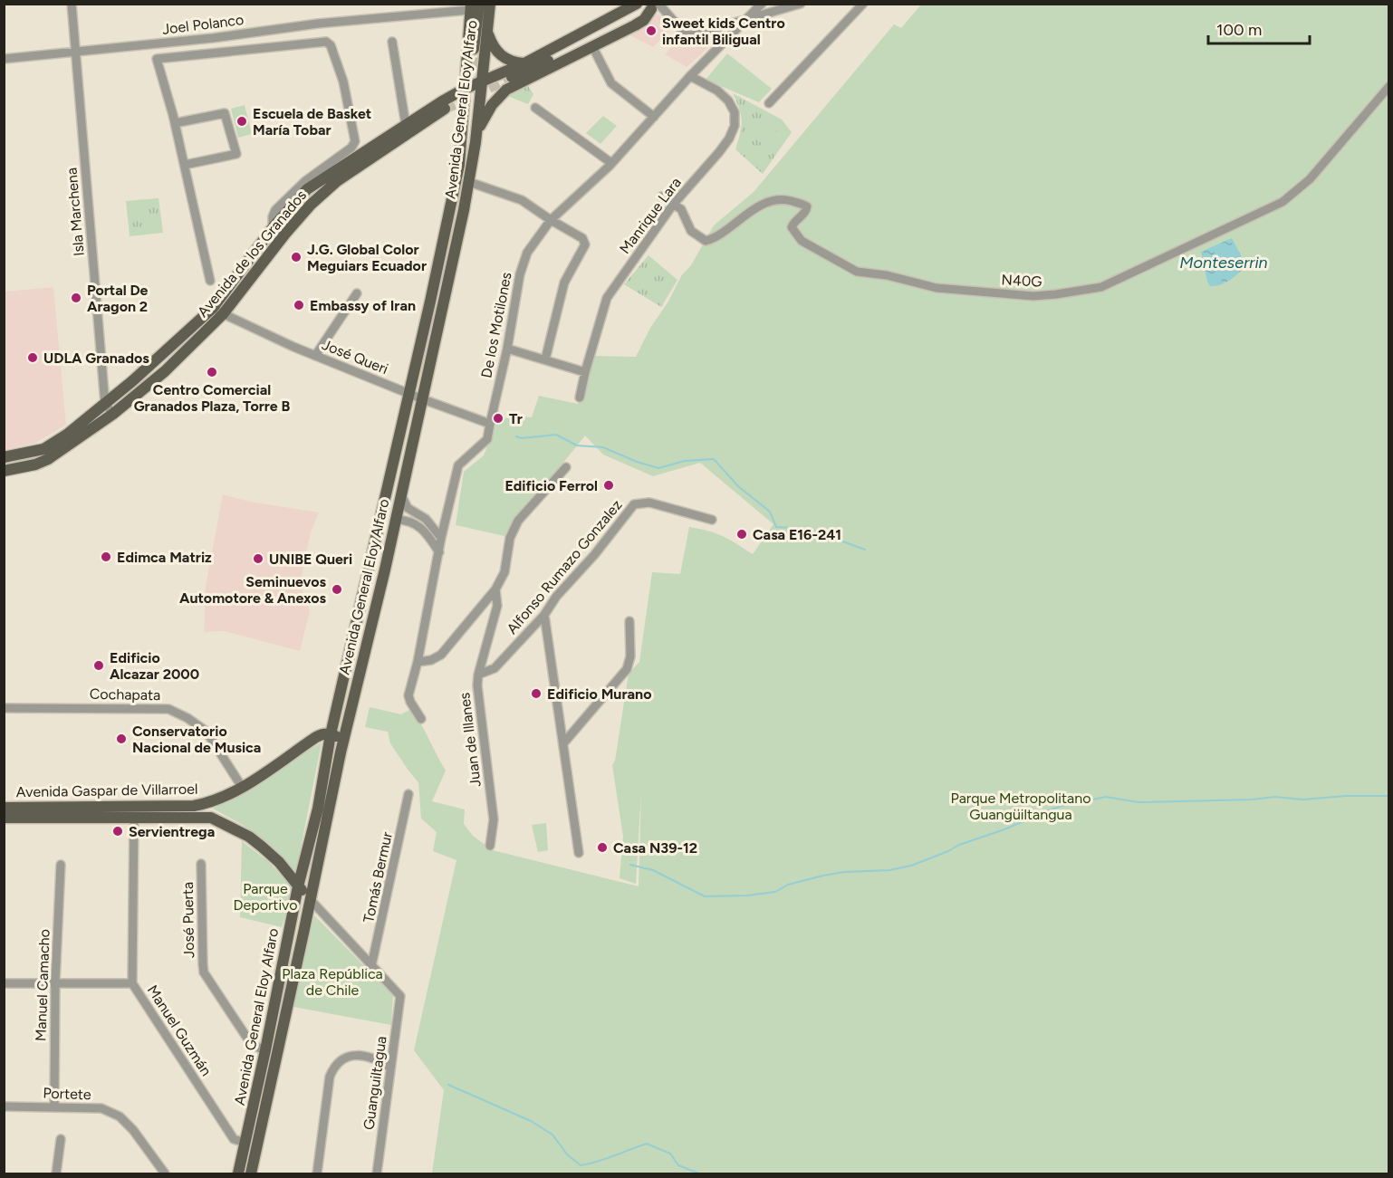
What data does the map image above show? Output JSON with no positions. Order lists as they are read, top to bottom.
{
  "streets": {
    "main road": ["Avenida General Eloy Alfaro", "Avenida de los Granados", "Avenida Gaspar de Villarroel"],
    "street": [
      "Joel Polanco",
      "Isla Marchena",
      "Manrique Lara",
      "N40G",
      "De los Motilones",
      "José Queri",
      "Alfonso Rumazo Gonzalez",
      "Cochapata",
      "Juan de Illanes",
      "Tomás Bermur",
      "José Puerta",
      "Manuel Camacho",
      "Manuel Guzmán",
      "Guanguiltagua",
      "Portete"
    ]
  },
  "crossings": [
    ["Joel Polanco", "Avenida General Eloy Alfaro"],
    ["Joel Polanco", "Isla Marchena"],
    ["Avenida General Eloy Alfaro", "Avenida de los Granados"],
    ["Avenida General Eloy Alfaro", "José Queri"],
    ["Avenida General Eloy Alfaro", "Avenida Gaspar de Villarroel"],
    ["Avenida General Eloy Alfaro", "José Puerta"],
    ["Avenida General Eloy Alfaro", "Manuel Guzmán"],
    ["Isla Marchena", "Avenida de los Granados"],
    ["Manrique Lara", "N40G"],
    ["Manrique Lara", "De los Motilones"],
    ["Avenida de los Granados", "José Queri"],
    ["De los Motilones", "José Queri"],
    ["Alfonso Rumazo Gonzalez", "Juan de Illanes"],
    ["Cochapata", "Avenida Gaspar de Villarroel"],
    ["Avenida Gaspar de Villarroel", "Manuel Guzmán"],
    ["Tomás Bermur", "Guanguiltagua"],
    ["Manuel Camacho", "Portete"]
  ],
  "water": ["Monteserrin"],
  "parks": ["Parque Metropolitano Guangüiltangua", "Parque Deportivo", "Plaza República de Chile"],
  "places": [
    "Sweet kids Centro infantil Biligual",
    "Escuela de Basket María Tobar",
    "J.G. Global Color Meguiars Ecuador",
    "Portal De Aragon 2",
    "Embassy of Iran",
    "UDLA Granados",
    "Centro Comercial Granados Plaza, Torre B",
    "Tr",
    "Edificio Ferrol",
    "Casa E16-241",
    "Edimca Matriz",
    "UNIBE Queri",
    "Seminuevos Automotore & Anexos",
    "Edificio Alcazar 2000",
    "Edificio Murano",
    "Conservatorio Nacional de Musica",
    "Servientrega",
    "Casa N39-12"
  ],
  "scale_bar": "100 m"
}
